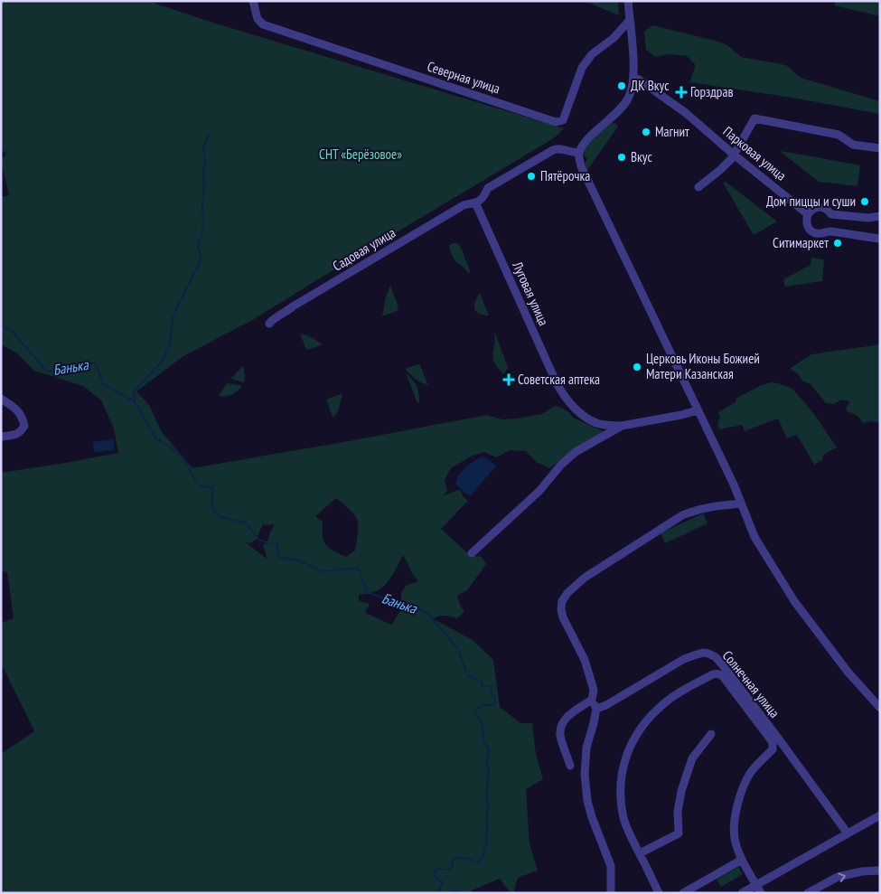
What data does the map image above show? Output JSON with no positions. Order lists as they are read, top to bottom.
{
  "streets": {
    "street": [
      "Северная улица",
      "Парковая улица",
      "Садовая улица",
      "Луговая улица",
      "Солнечная улица"
    ]
  },
  "crossings": [
    ["Садовая улица", "Луговая улица"]
  ],
  "water": ["Банька"],
  "parks": ["СНТ «Берёзовое»"],
  "places": {
    "other": [
      "ДК Вкус",
      "Магнит",
      "Вкус",
      "Пятёрочка",
      "Дом пиццы и суши",
      "Ситимаркет",
      "Церковь Иконы Божией Матери Казанская"
    ],
    "health": ["Горздрав", "Советская аптека"]
  }
}
